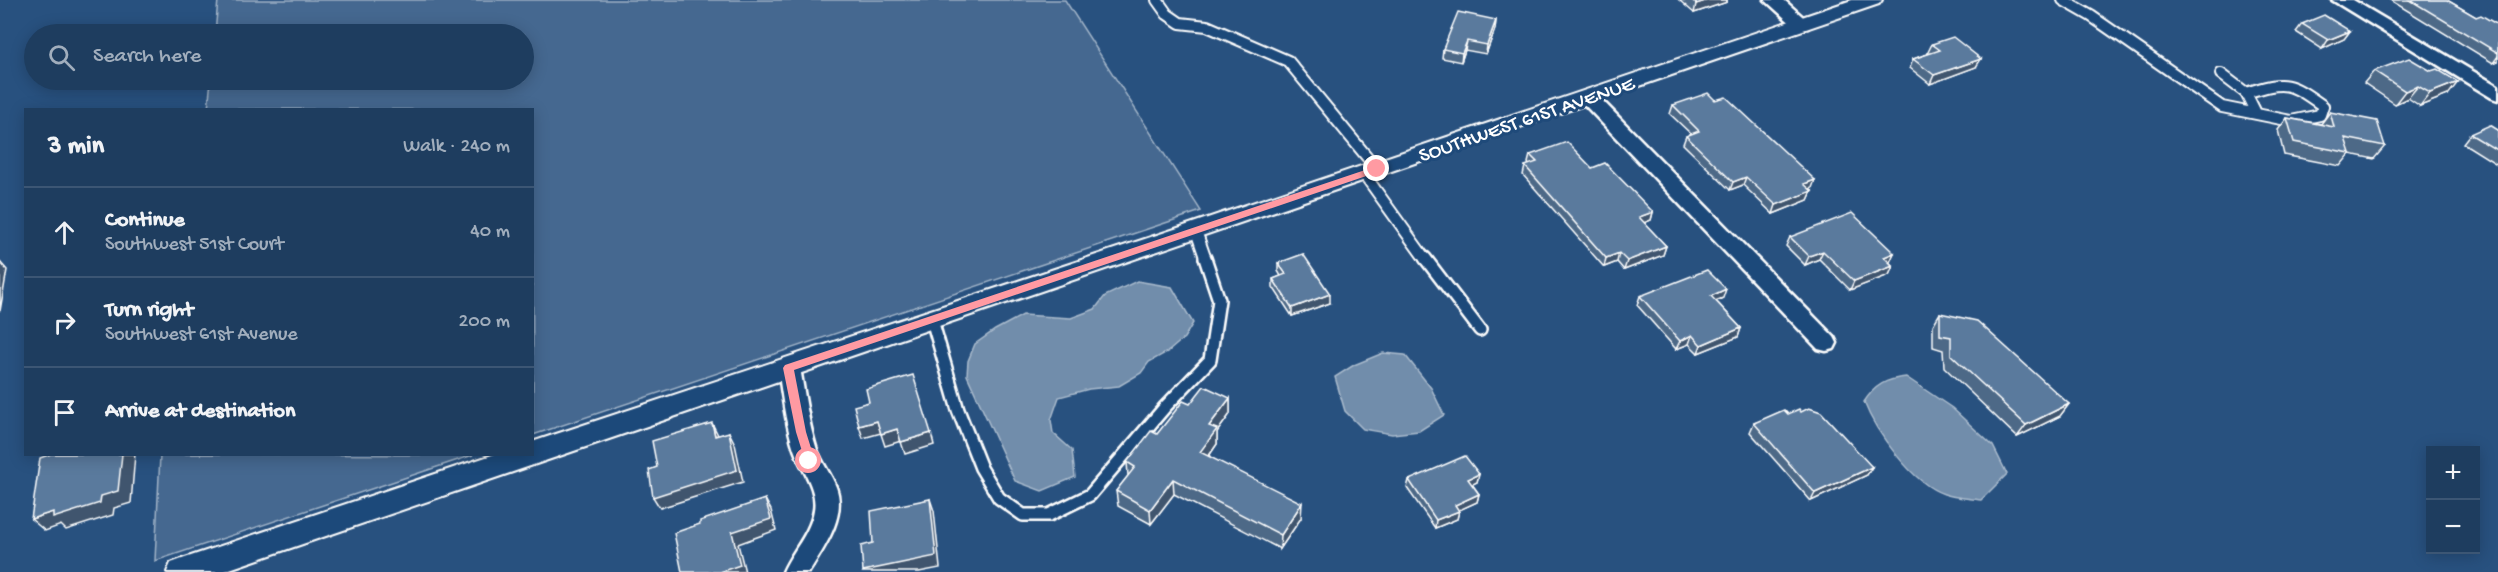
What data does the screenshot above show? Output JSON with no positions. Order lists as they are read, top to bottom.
{
  "streets": {
    "street": ["SOUTHWEST 61ST AVENUE"]
  },
  "page": {
    "search": "Search here",
    "heading": ["3 min", "Walk · 240 m"],
    "list": [
      ["Continue", "Southwest 51st Court", "40 m"],
      ["Turn right", "Southwest 61st Avenue", "200 m"],
      "Arrive at destination"
    ],
    "map_buttons": ["+", "−"]
  }
}
